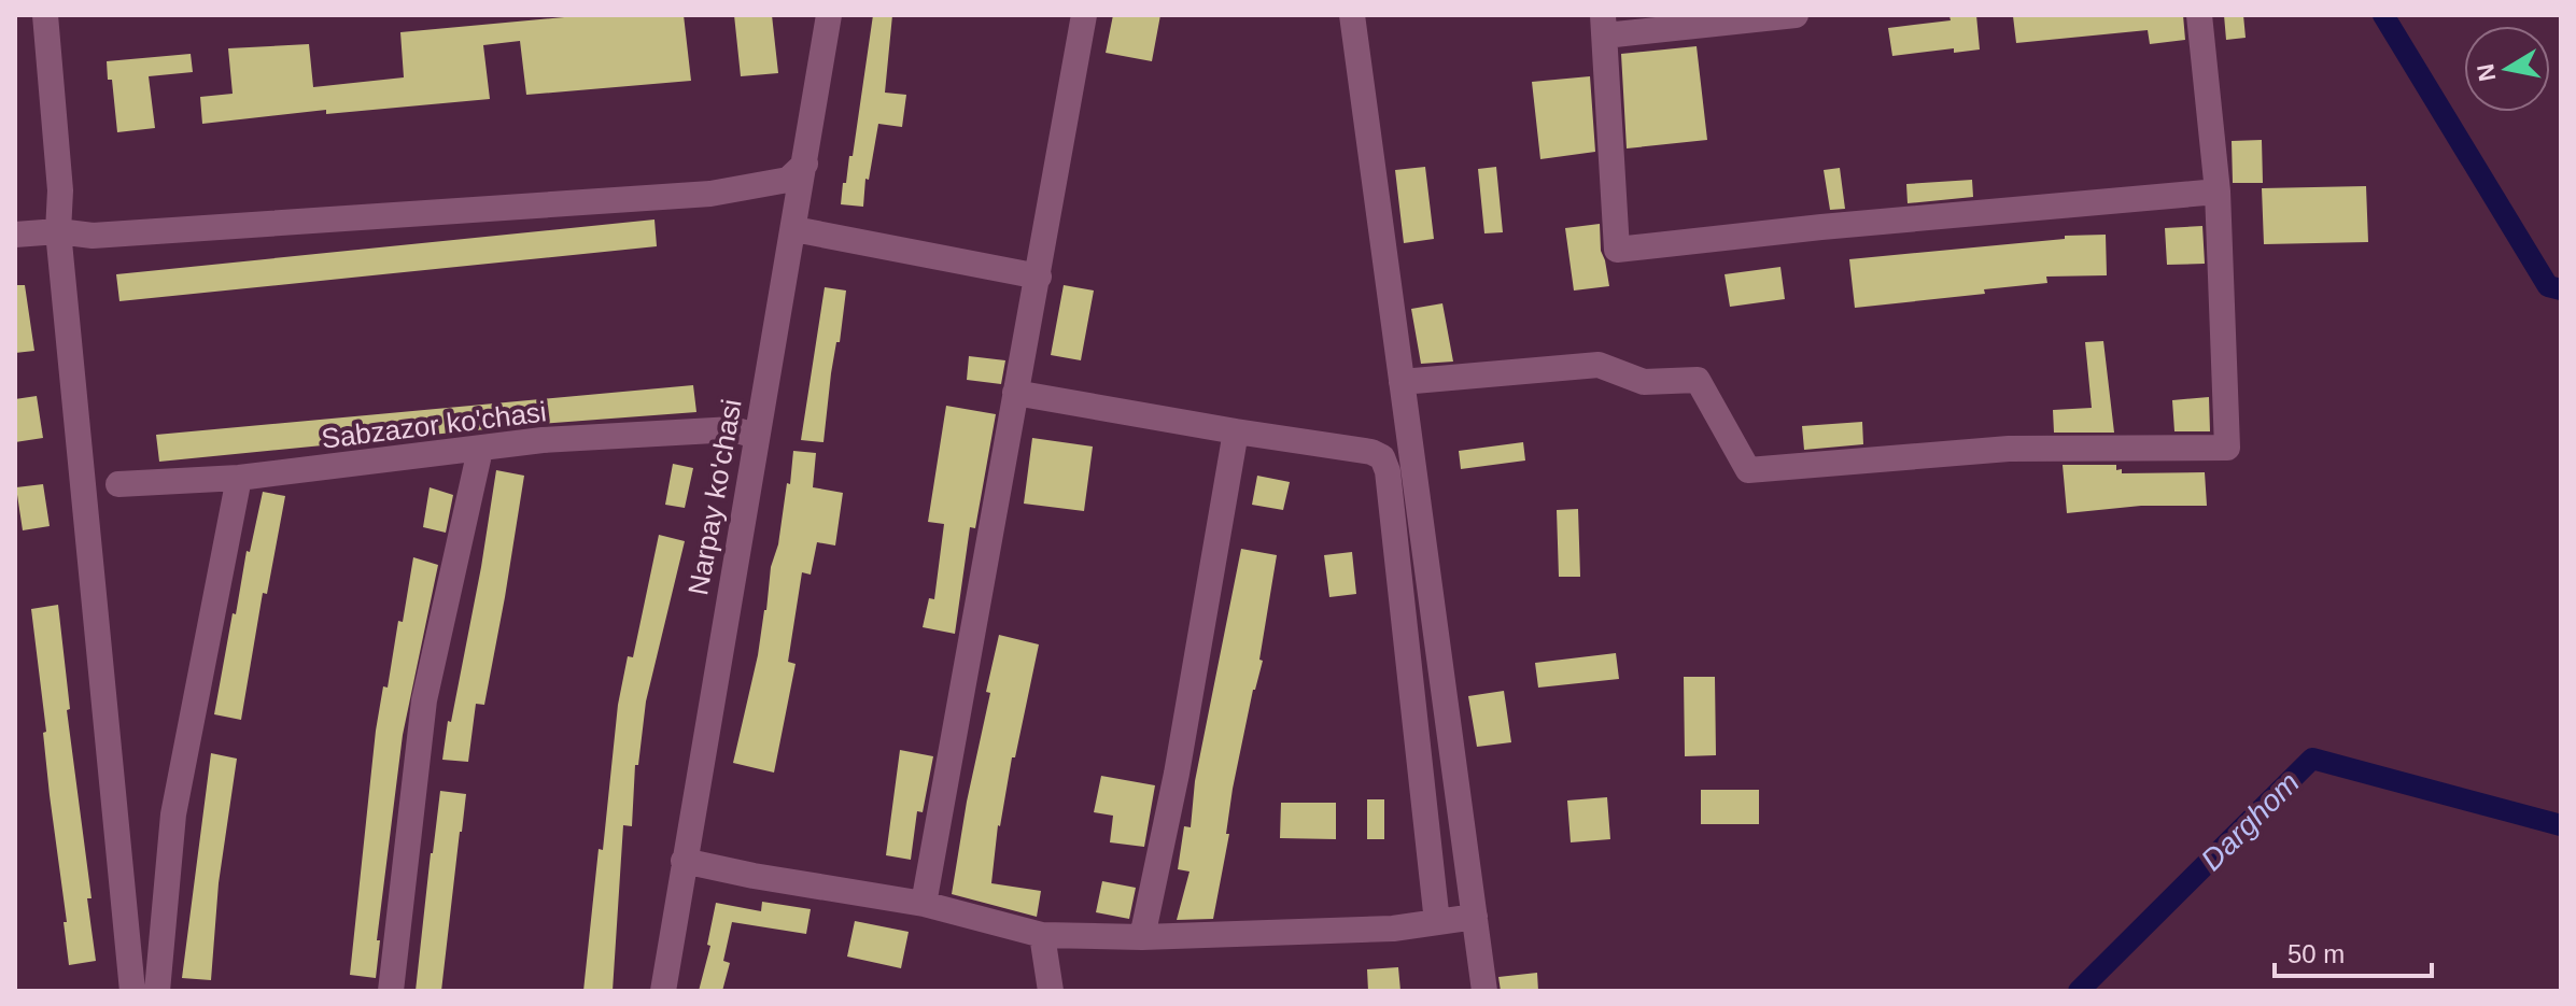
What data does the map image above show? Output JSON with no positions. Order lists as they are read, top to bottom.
{
  "streets": {
    "street": ["Sabzazor ko'chasi", "Narpay ko'chasi"]
  },
  "crossings": [
    ["Sabzazor ko'chasi", "Narpay ko'chasi"]
  ],
  "water": ["Darghоm"],
  "scale_bar": "50 m",
  "north": "left"
}
